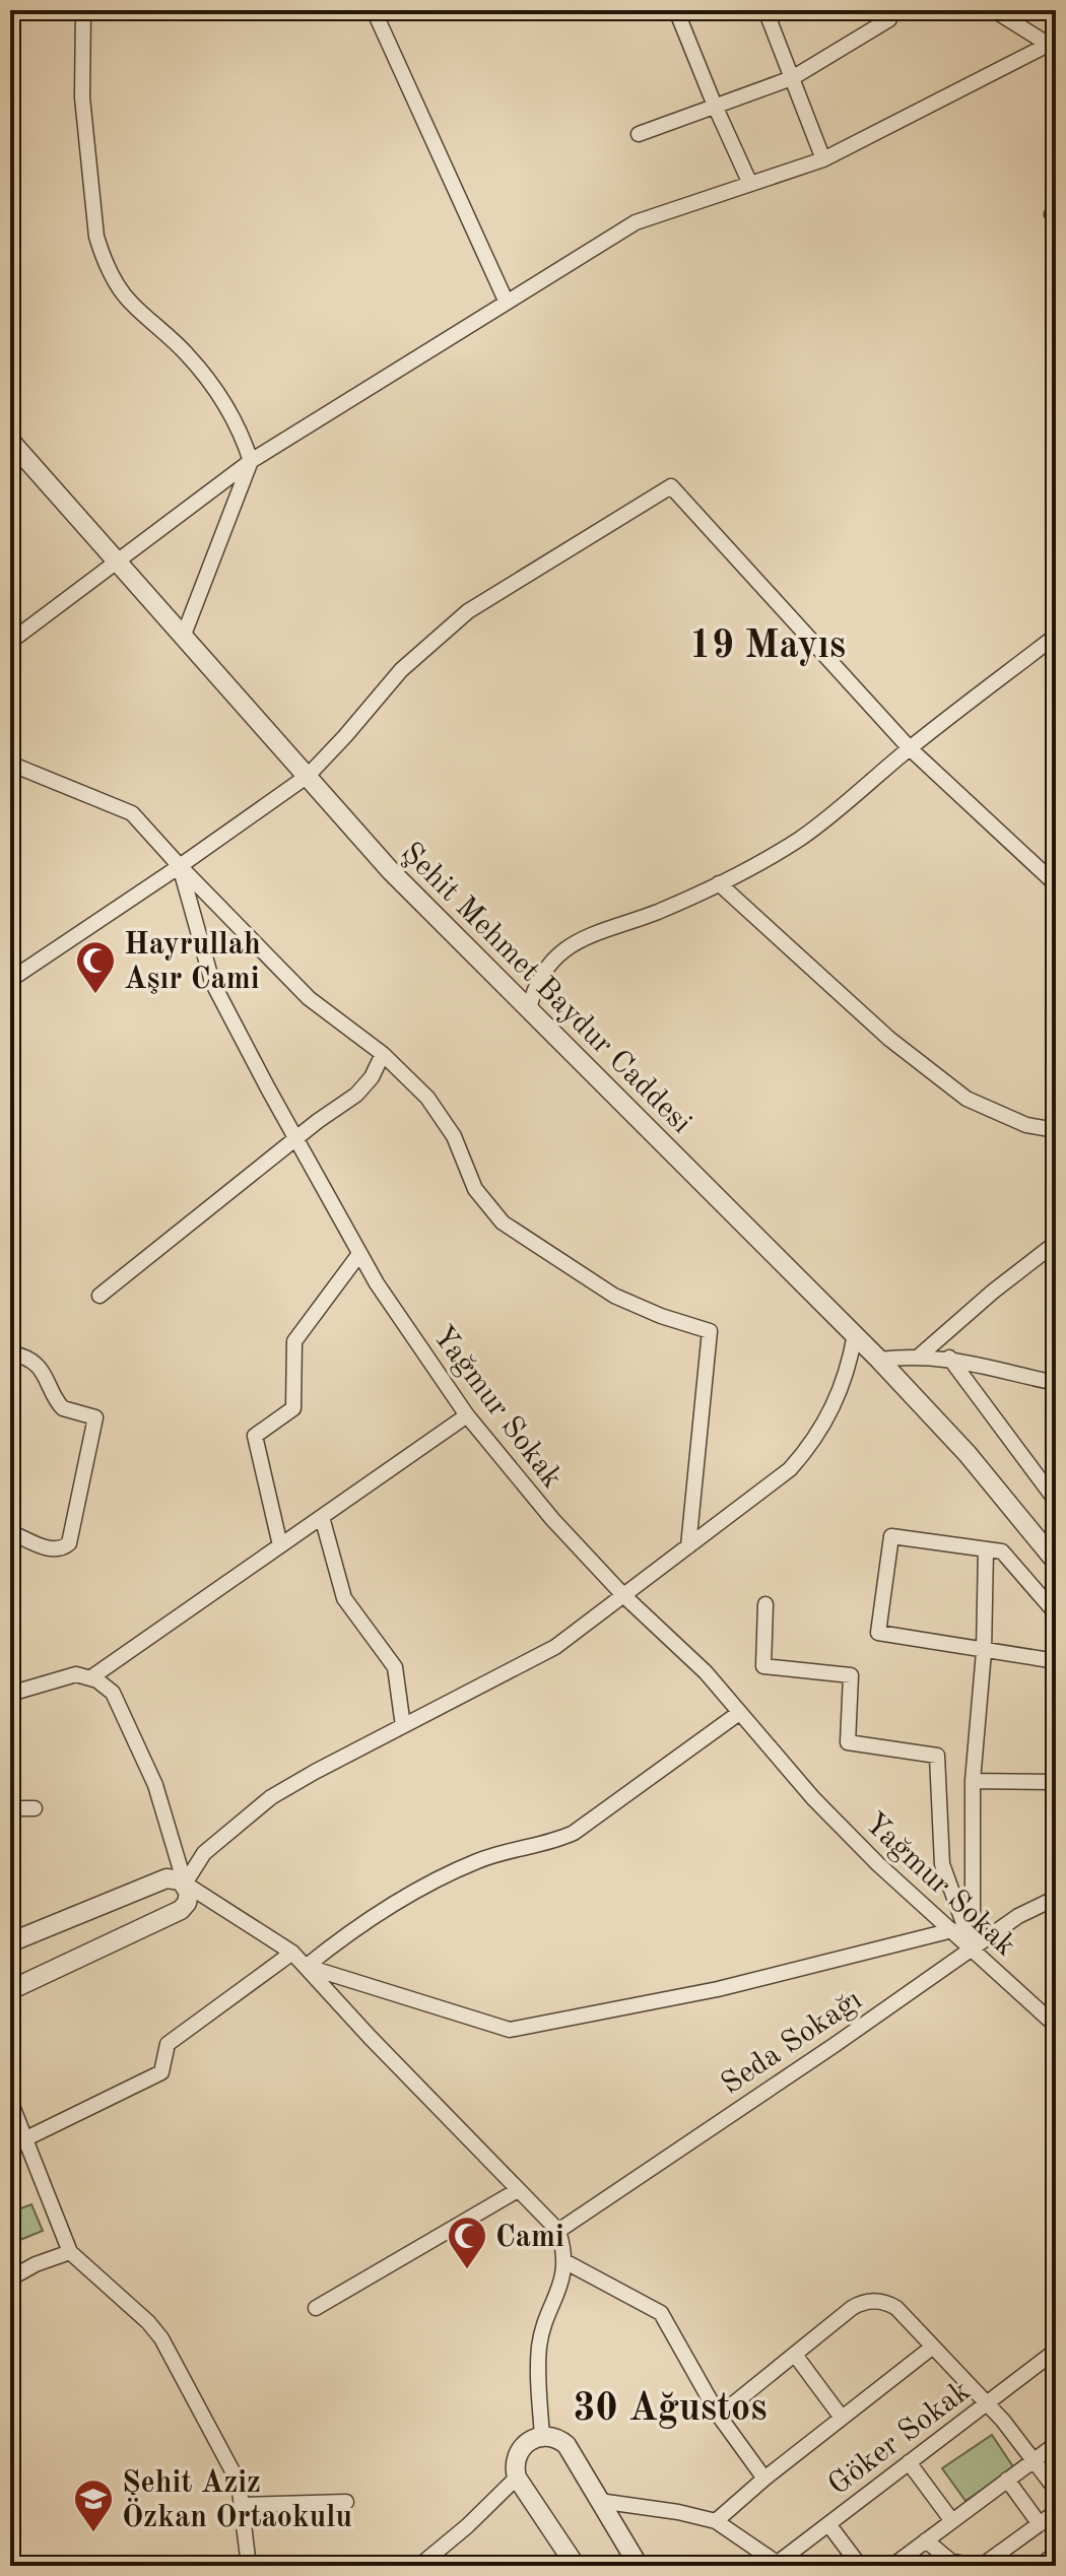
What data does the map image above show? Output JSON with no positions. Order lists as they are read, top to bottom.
{
  "streets": {
    "street": [
      "Şehit Mehmet Baydur Caddesi",
      "Yağmur Sokak",
      "Seda Sokağı",
      "Göker Sokak"
    ]
  },
  "crossings": [
    ["Yağmur Sokak", "Seda Sokağı"]
  ],
  "districts": ["19 Mayıs", "30 Ağustos"],
  "places": {
    "mosque": ["Hayrullah Aşır Cami", "Cami"],
    "school or university": ["Şehit Aziz Özkan Ortaokulu"]
  }
}
